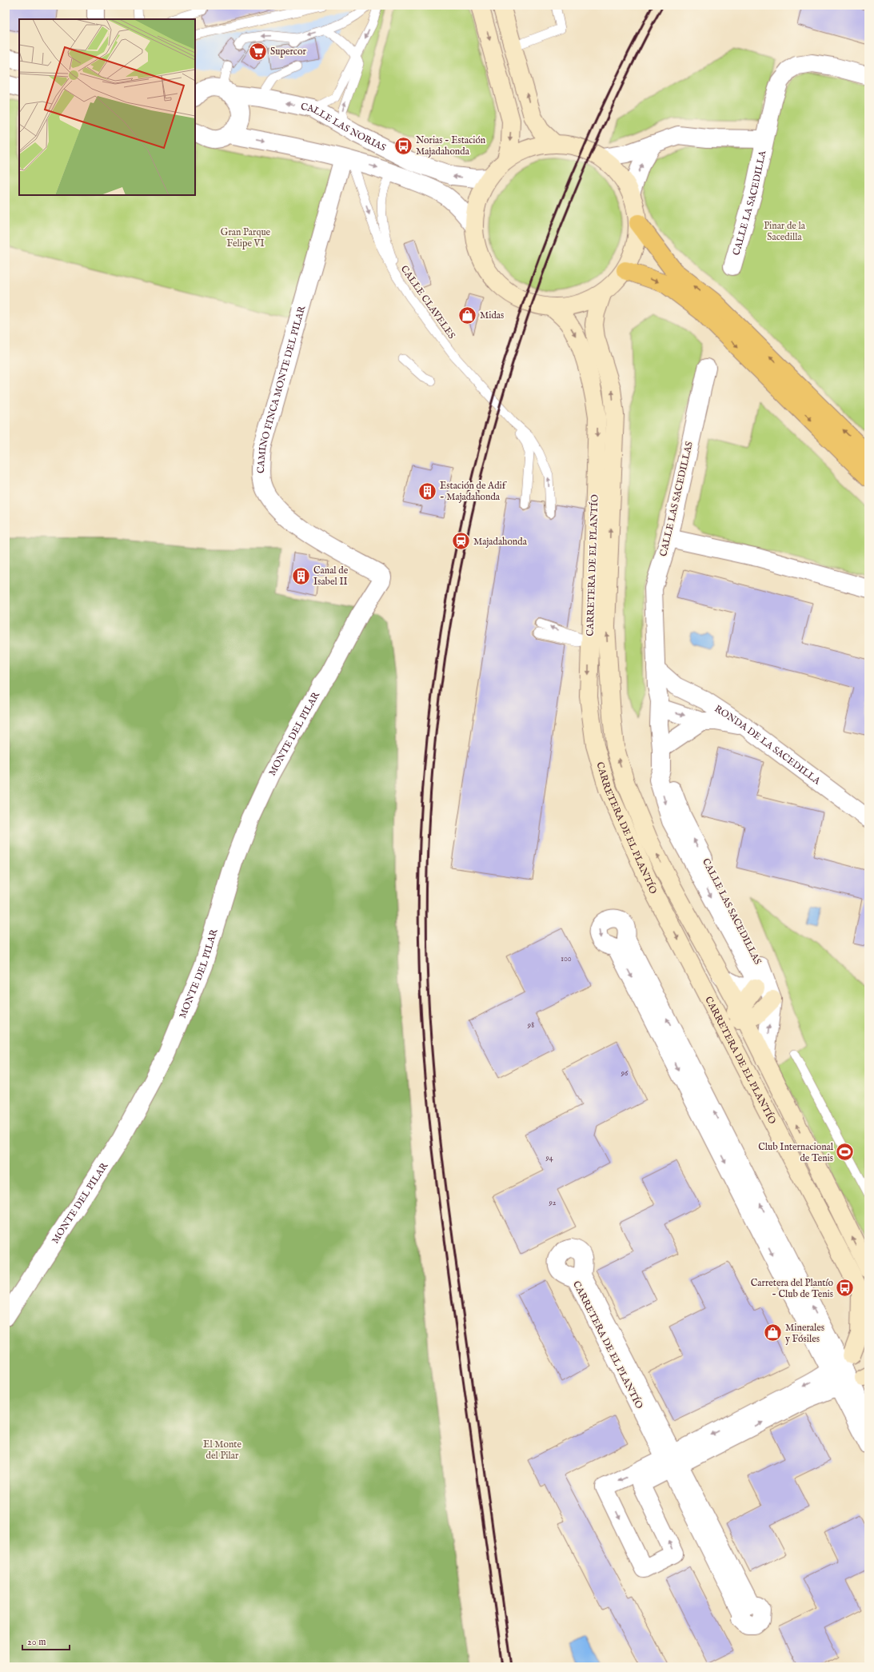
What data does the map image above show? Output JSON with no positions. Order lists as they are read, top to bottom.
{
  "streets": {
    "street": [
      "CALLE LAS NORIAS",
      "CALLE LA SACEDILLA",
      "CAMINO FINCA MONTE DEL PILAR",
      "CALLE LAS SACEDILLAS",
      "CARRETERA DE EL PLANTÍO",
      "MONTE DEL PILAR",
      "RONDA DE LA SACEDILLA"
    ],
    "lane": ["CALLE CLAVELES"]
  },
  "crossings": [
    ["CALLE LAS NORIAS", "CALLE CLAVELES"],
    ["CALLE LAS NORIAS", "CAMINO FINCA MONTE DEL PILAR"],
    ["CALLE CLAVELES", "CAMINO FINCA MONTE DEL PILAR"],
    ["CAMINO FINCA MONTE DEL PILAR", "MONTE DEL PILAR"],
    ["CALLE LAS SACEDILLAS", "CARRETERA DE EL PLANTÍO"]
  ],
  "one_way": ["CALLE CLAVELES"],
  "parks": ["Pinar de la Sacedilla", "Gran Parque Felipe VI", "El Monte del Pilar"],
  "places": {
    "supermarket": ["Supercor"],
    "bus stop": ["Norias - Estación Majadahonda", "Carretera del Plantío - Club de Tenis"],
    "shop": ["Midas", "Minerales y Fósiles"],
    "building": ["Estación de Adif - Majadahonda", "Canal de Isabel II"],
    "station": ["Majadahonda"],
    "sports": ["Club Internacional de Tenis"]
  },
  "house_numbers": [
    "100",
    "98",
    "96",
    "94",
    "92"
  ],
  "scale_bar": "20 m"
}
